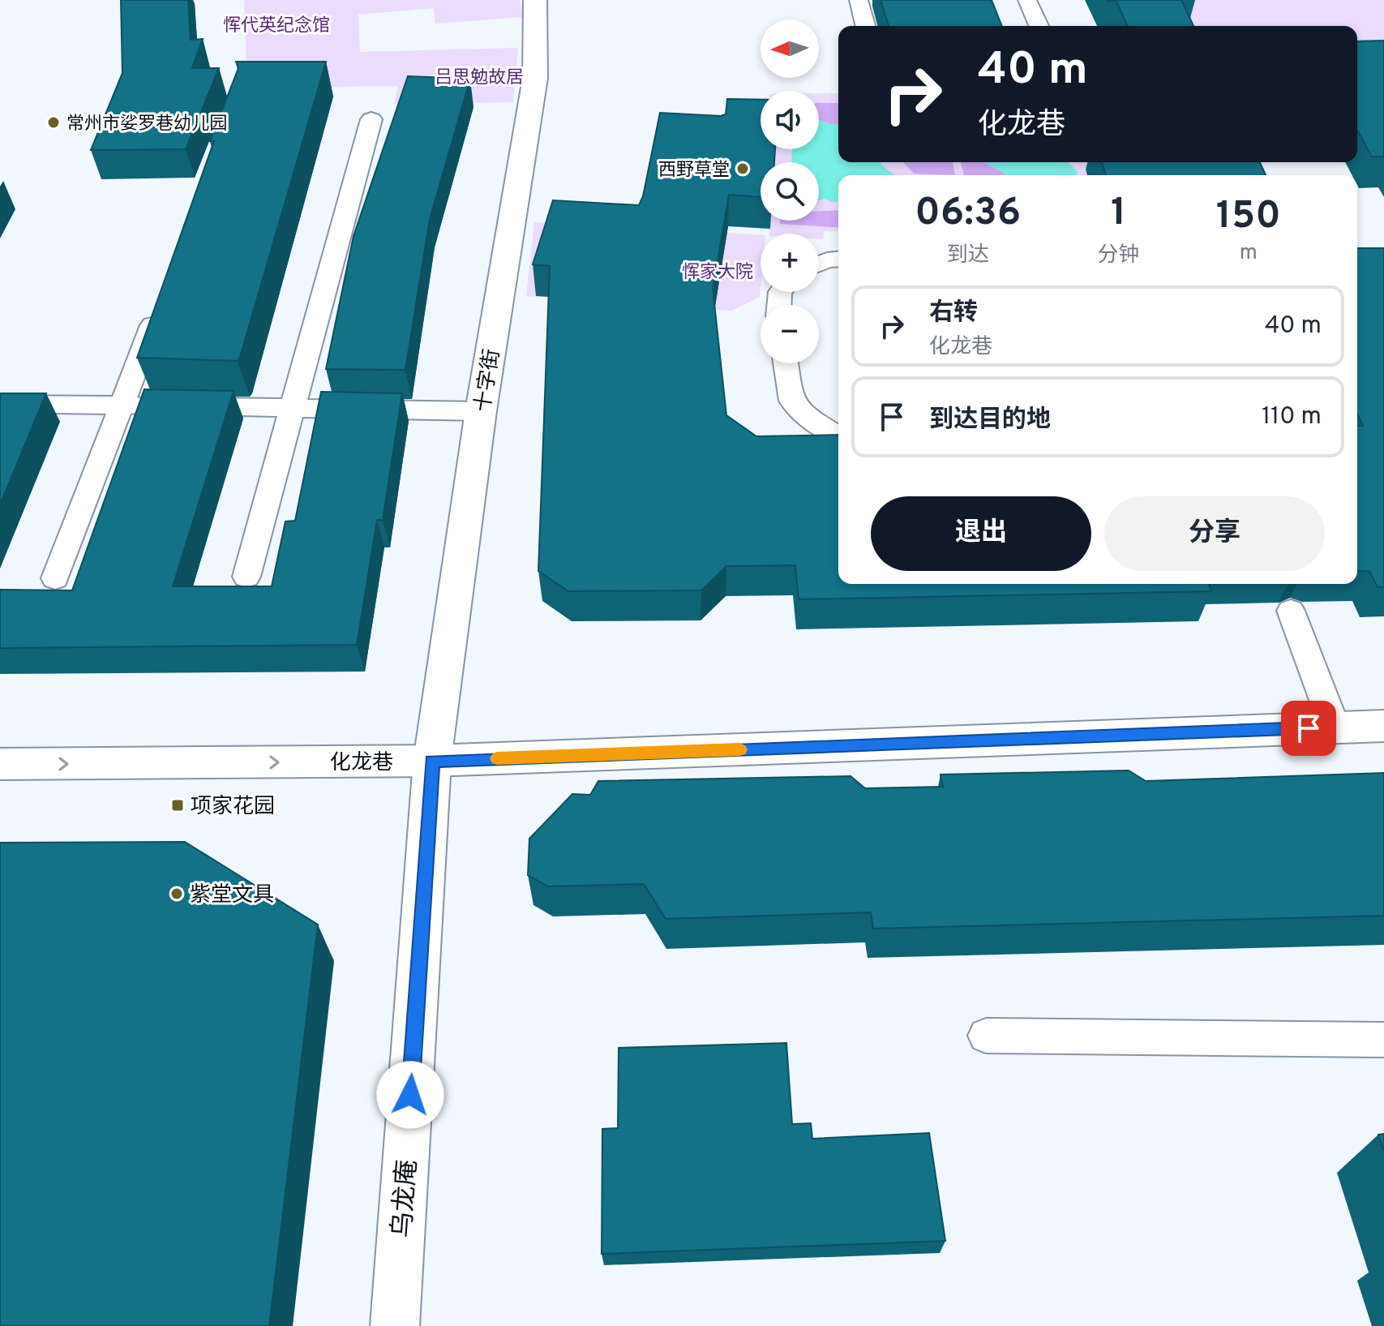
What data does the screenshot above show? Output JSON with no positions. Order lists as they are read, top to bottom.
{
  "streets": {
    "street": ["十字街", "化龙巷", "乌龙庵"]
  },
  "crossings": [
    ["十字街", "化龙巷"],
    ["十字街", "乌龙庵"],
    ["化龙巷", "乌龙庵"]
  ],
  "parks": ["恽代英纪念馆", "吕思勉故居", "恽家大院"],
  "places": {
    "other": ["常州市娑罗巷幼儿园", "西野草堂", "紫堂文具"],
    "transit": ["项家花园"]
  },
  "north": "left",
  "page": {
    "map_buttons": ["+", "−"],
    "turn": ["40 m", "化龙巷"],
    "eta": [
      "06:36",
      "到达",
      "1",
      "分钟",
      "150",
      "m"
    ],
    "list": [
      {
        "name": "右转",
        "note": "化龙巷",
        "value": "40 m"
      },
      {
        "name": "到达目的地",
        "value": "110 m"
      }
    ],
    "buttons": ["退出", "分享"]
  }
}
